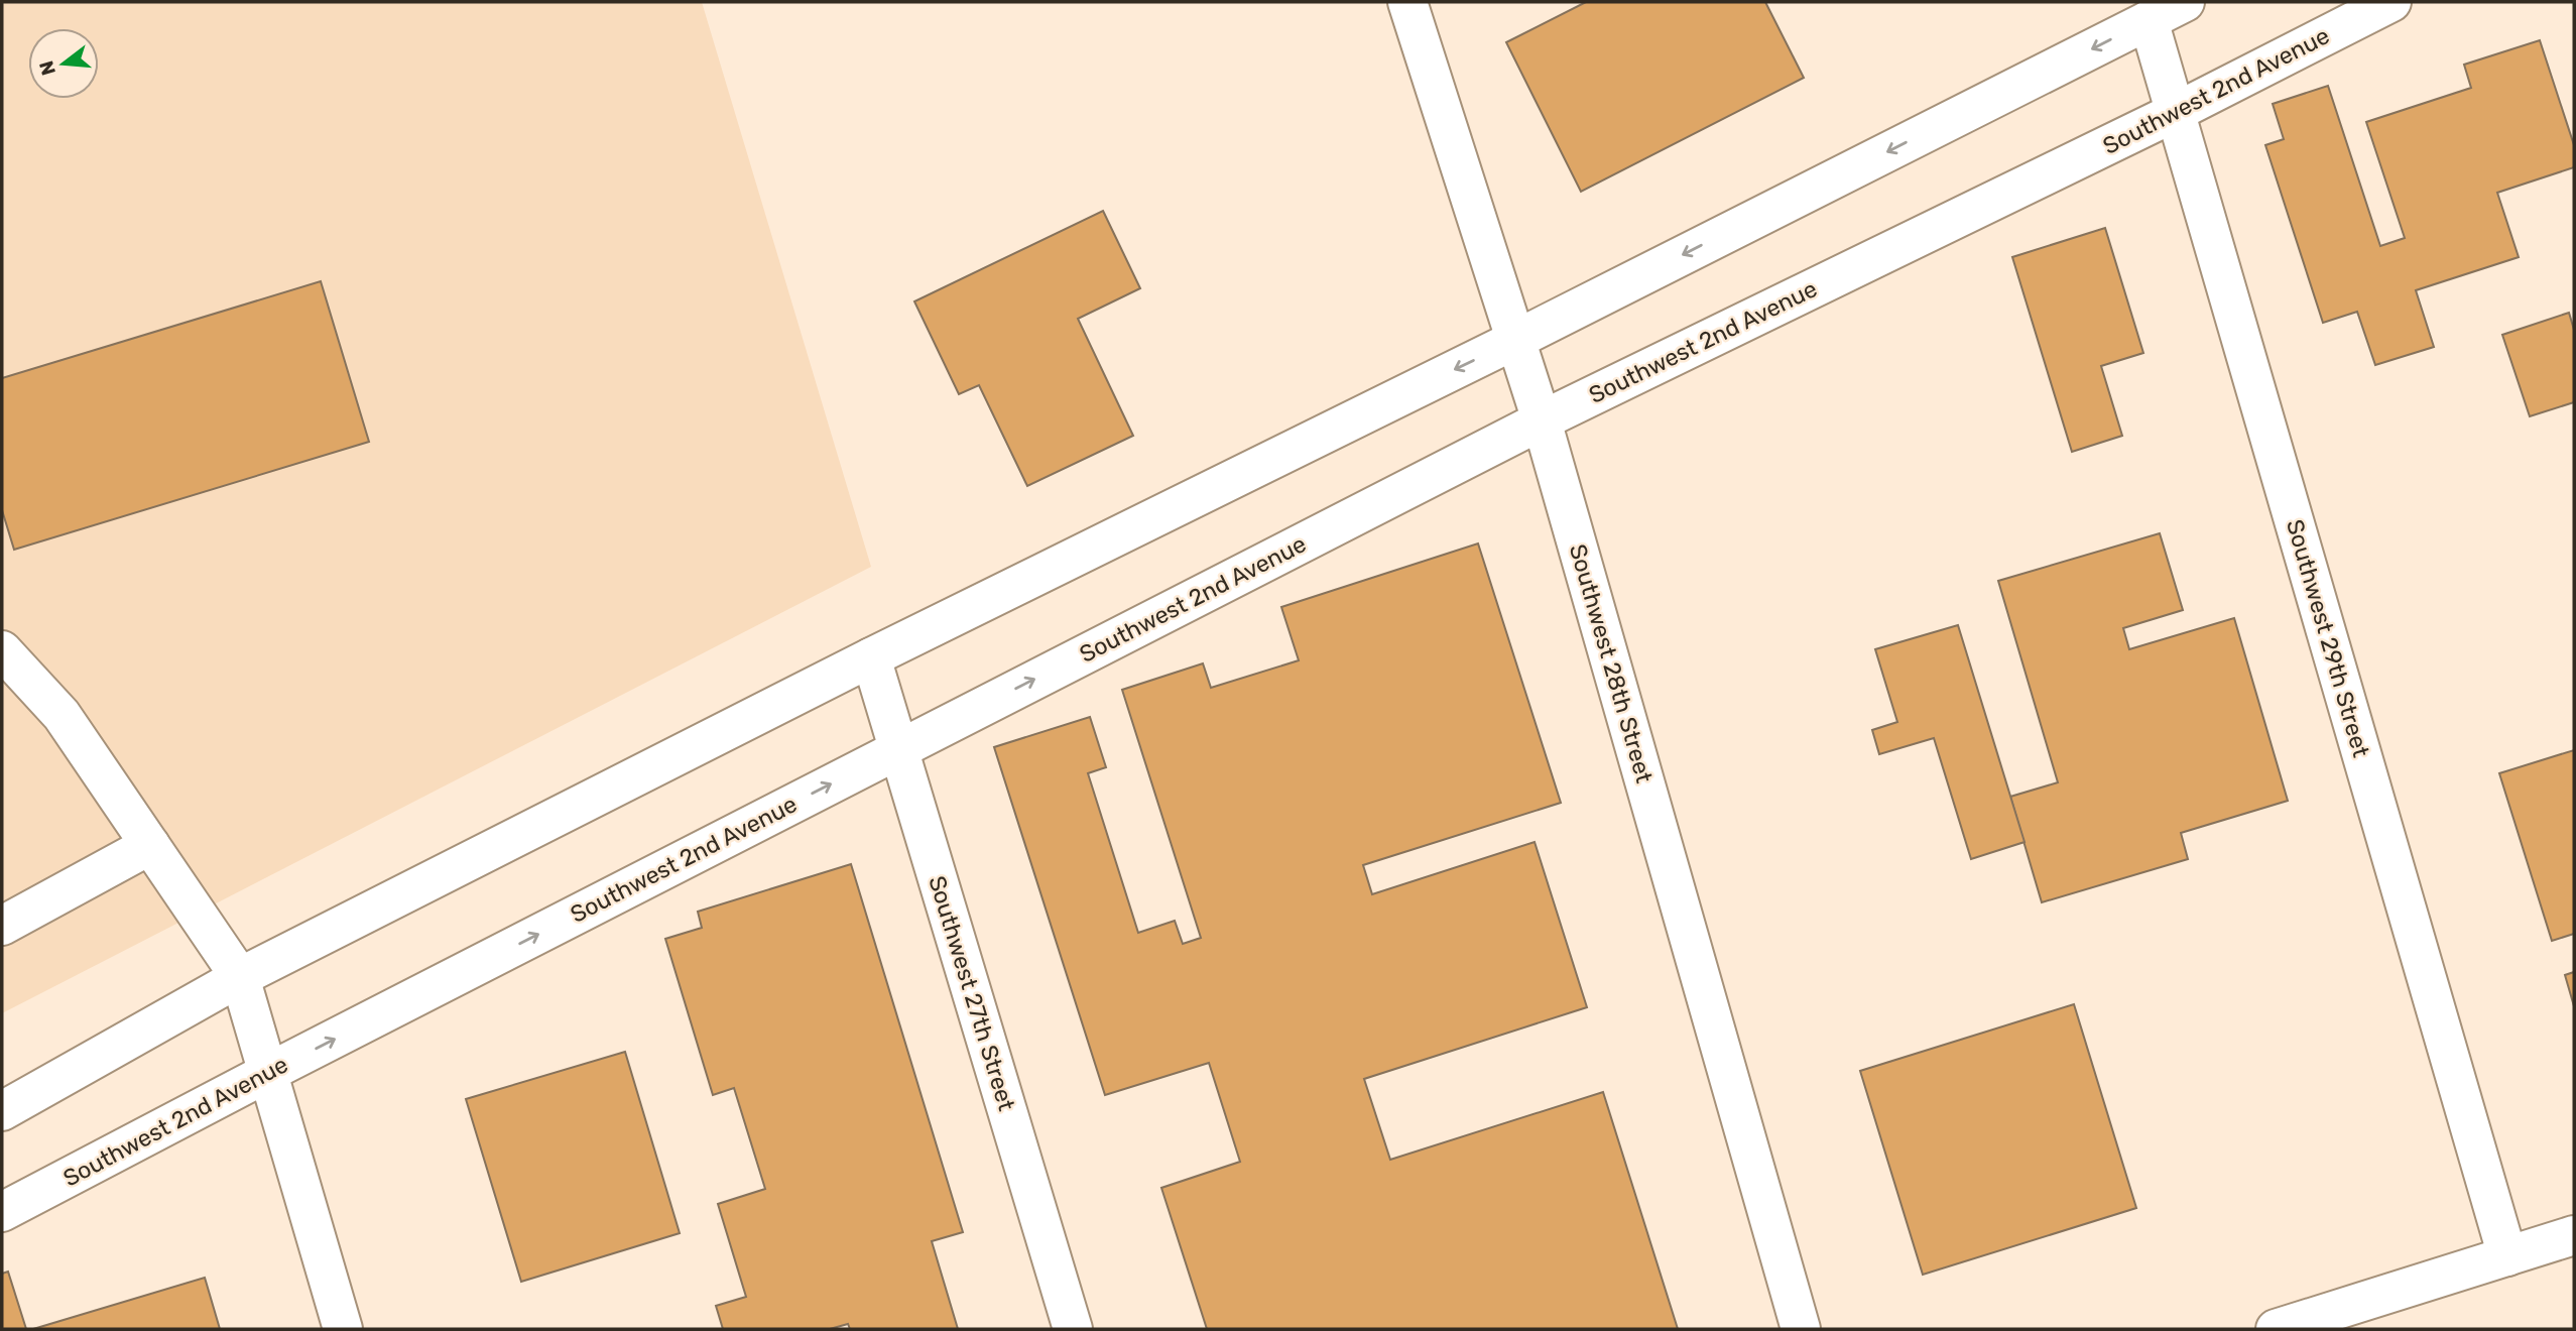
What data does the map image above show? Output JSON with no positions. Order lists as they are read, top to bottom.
{
  "streets": {
    "street": [
      "Southwest 2nd Avenue",
      "Southwest 29th Street",
      "Southwest 28th Street",
      "Southwest 27th Street"
    ]
  },
  "crossings": [
    ["Southwest 2nd Avenue", "Southwest 29th Street"],
    ["Southwest 2nd Avenue", "Southwest 28th Street"],
    ["Southwest 2nd Avenue", "Southwest 27th Street"]
  ],
  "north": "left"
}
